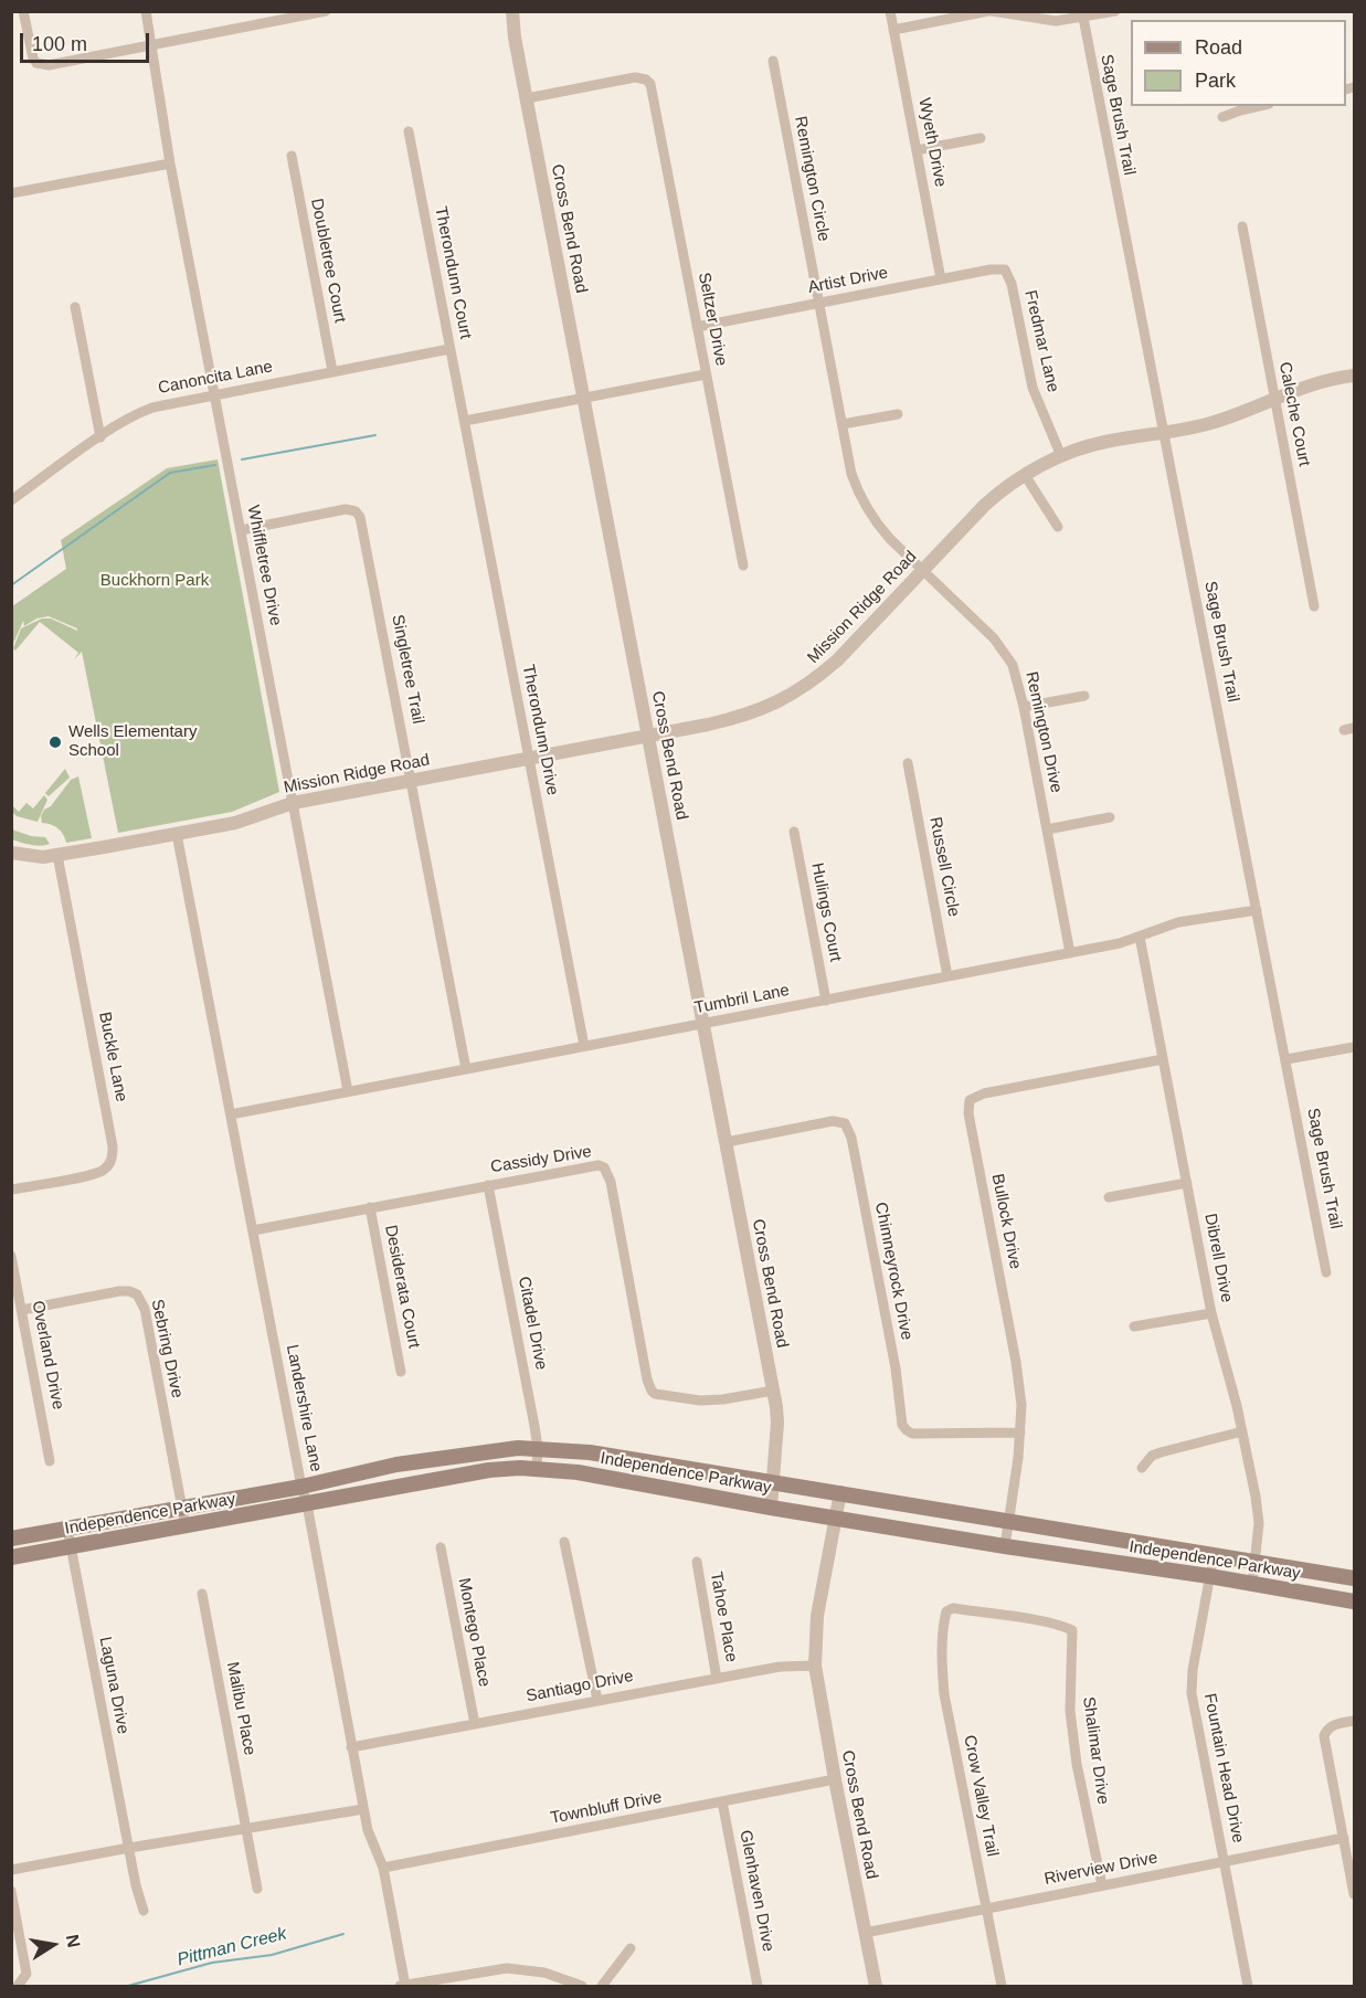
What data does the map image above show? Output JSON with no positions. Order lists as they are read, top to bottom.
{
  "streets": {
    "main road": ["Independence Parkway"],
    "street": [
      "Sage Brush Trail",
      "Wyeth Drive",
      "Remington Circle",
      "Cross Bend Road",
      "Doubletree Court",
      "Therondunn Court",
      "Artist Drive",
      "Seltzer Drive",
      "Fredmar Lane",
      "Canoncita Lane",
      "Caleche Court",
      "Whiffletree Drive",
      "Mission Ridge Road",
      "Singletree Trail",
      "Therondunn Drive",
      "Remington Drive",
      "Russell Circle",
      "Hulings Court",
      "Tumbril Lane",
      "Buckle Lane",
      "Cassidy Drive",
      "Bullock Drive",
      "Dibrell Drive",
      "Chimneyrock Drive",
      "Desiderata Court",
      "Citadel Drive",
      "Sebring Drive",
      "Overland Drive",
      "Landershire Lane",
      "Tahoe Place",
      "Montego Place",
      "Laguna Drive",
      "Santiago Drive",
      "Malibu Place",
      "Shalimar Drive",
      "Fountain Head Drive",
      "Crow Valley Trail",
      "Townbluff Drive",
      "Riverview Drive",
      "Glenhaven Drive"
    ]
  },
  "crossings": [
    ["Sage Brush Trail", "Mission Ridge Road"],
    ["Sage Brush Trail", "Tumbril Lane"],
    ["Wyeth Drive", "Artist Drive"],
    ["Remington Circle", "Artist Drive"],
    ["Remington Circle", "Remington Drive"],
    ["Cross Bend Road", "Seltzer Drive"],
    ["Cross Bend Road", "Mission Ridge Road"],
    ["Cross Bend Road", "Tumbril Lane"],
    ["Cross Bend Road", "Cassidy Drive"],
    ["Cross Bend Road", "Chimneyrock Drive"],
    ["Cross Bend Road", "Independence Parkway"],
    ["Cross Bend Road", "Santiago Drive"],
    ["Cross Bend Road", "Townbluff Drive"],
    ["Cross Bend Road", "Riverview Drive"],
    ["Doubletree Court", "Canoncita Lane"],
    ["Therondunn Court", "Canoncita Lane"],
    ["Therondunn Court", "Therondunn Drive"],
    ["Artist Drive", "Seltzer Drive"],
    ["Artist Drive", "Fredmar Lane"],
    ["Artist Drive", "Remington Drive"],
    ["Fredmar Lane", "Mission Ridge Road"],
    ["Canoncita Lane", "Whiffletree Drive"],
    ["Caleche Court", "Mission Ridge Road"],
    ["Whiffletree Drive", "Mission Ridge Road"],
    ["Whiffletree Drive", "Singletree Trail"],
    ["Whiffletree Drive", "Tumbril Lane"],
    ["Mission Ridge Road", "Singletree Trail"],
    ["Mission Ridge Road", "Therondunn Drive"],
    ["Mission Ridge Road", "Remington Drive"],
    ["Mission Ridge Road", "Buckle Lane"],
    ["Mission Ridge Road", "Landershire Lane"],
    ["Singletree Trail", "Tumbril Lane"],
    ["Therondunn Drive", "Tumbril Lane"],
    ["Remington Drive", "Tumbril Lane"],
    ["Russell Circle", "Tumbril Lane"],
    ["Hulings Court", "Tumbril Lane"],
    ["Tumbril Lane", "Dibrell Drive"],
    ["Tumbril Lane", "Landershire Lane"],
    ["Cassidy Drive", "Desiderata Court"],
    ["Cassidy Drive", "Citadel Drive"],
    ["Cassidy Drive", "Landershire Lane"],
    ["Bullock Drive", "Dibrell Drive"],
    ["Bullock Drive", "Chimneyrock Drive"],
    ["Bullock Drive", "Independence Parkway"],
    ["Dibrell Drive", "Independence Parkway"],
    ["Citadel Drive", "Independence Parkway"],
    ["Sebring Drive", "Overland Drive"],
    ["Sebring Drive", "Independence Parkway"],
    ["Landershire Lane", "Independence Parkway"],
    ["Landershire Lane", "Santiago Drive"],
    ["Landershire Lane", "Townbluff Drive"],
    ["Independence Parkway", "Laguna Drive"],
    ["Independence Parkway", "Fountain Head Drive"],
    ["Tahoe Place", "Santiago Drive"],
    ["Montego Place", "Santiago Drive"],
    ["Shalimar Drive", "Crow Valley Trail"],
    ["Shalimar Drive", "Riverview Drive"],
    ["Fountain Head Drive", "Riverview Drive"],
    ["Crow Valley Trail", "Riverview Drive"],
    ["Townbluff Drive", "Glenhaven Drive"]
  ],
  "water": ["Pittman Creek"],
  "parks": ["Buckhorn Park"],
  "places": ["Wells Elementary School"],
  "legend": ["Road", "Park"],
  "scale_bar": "100 m",
  "north": "right"
}
